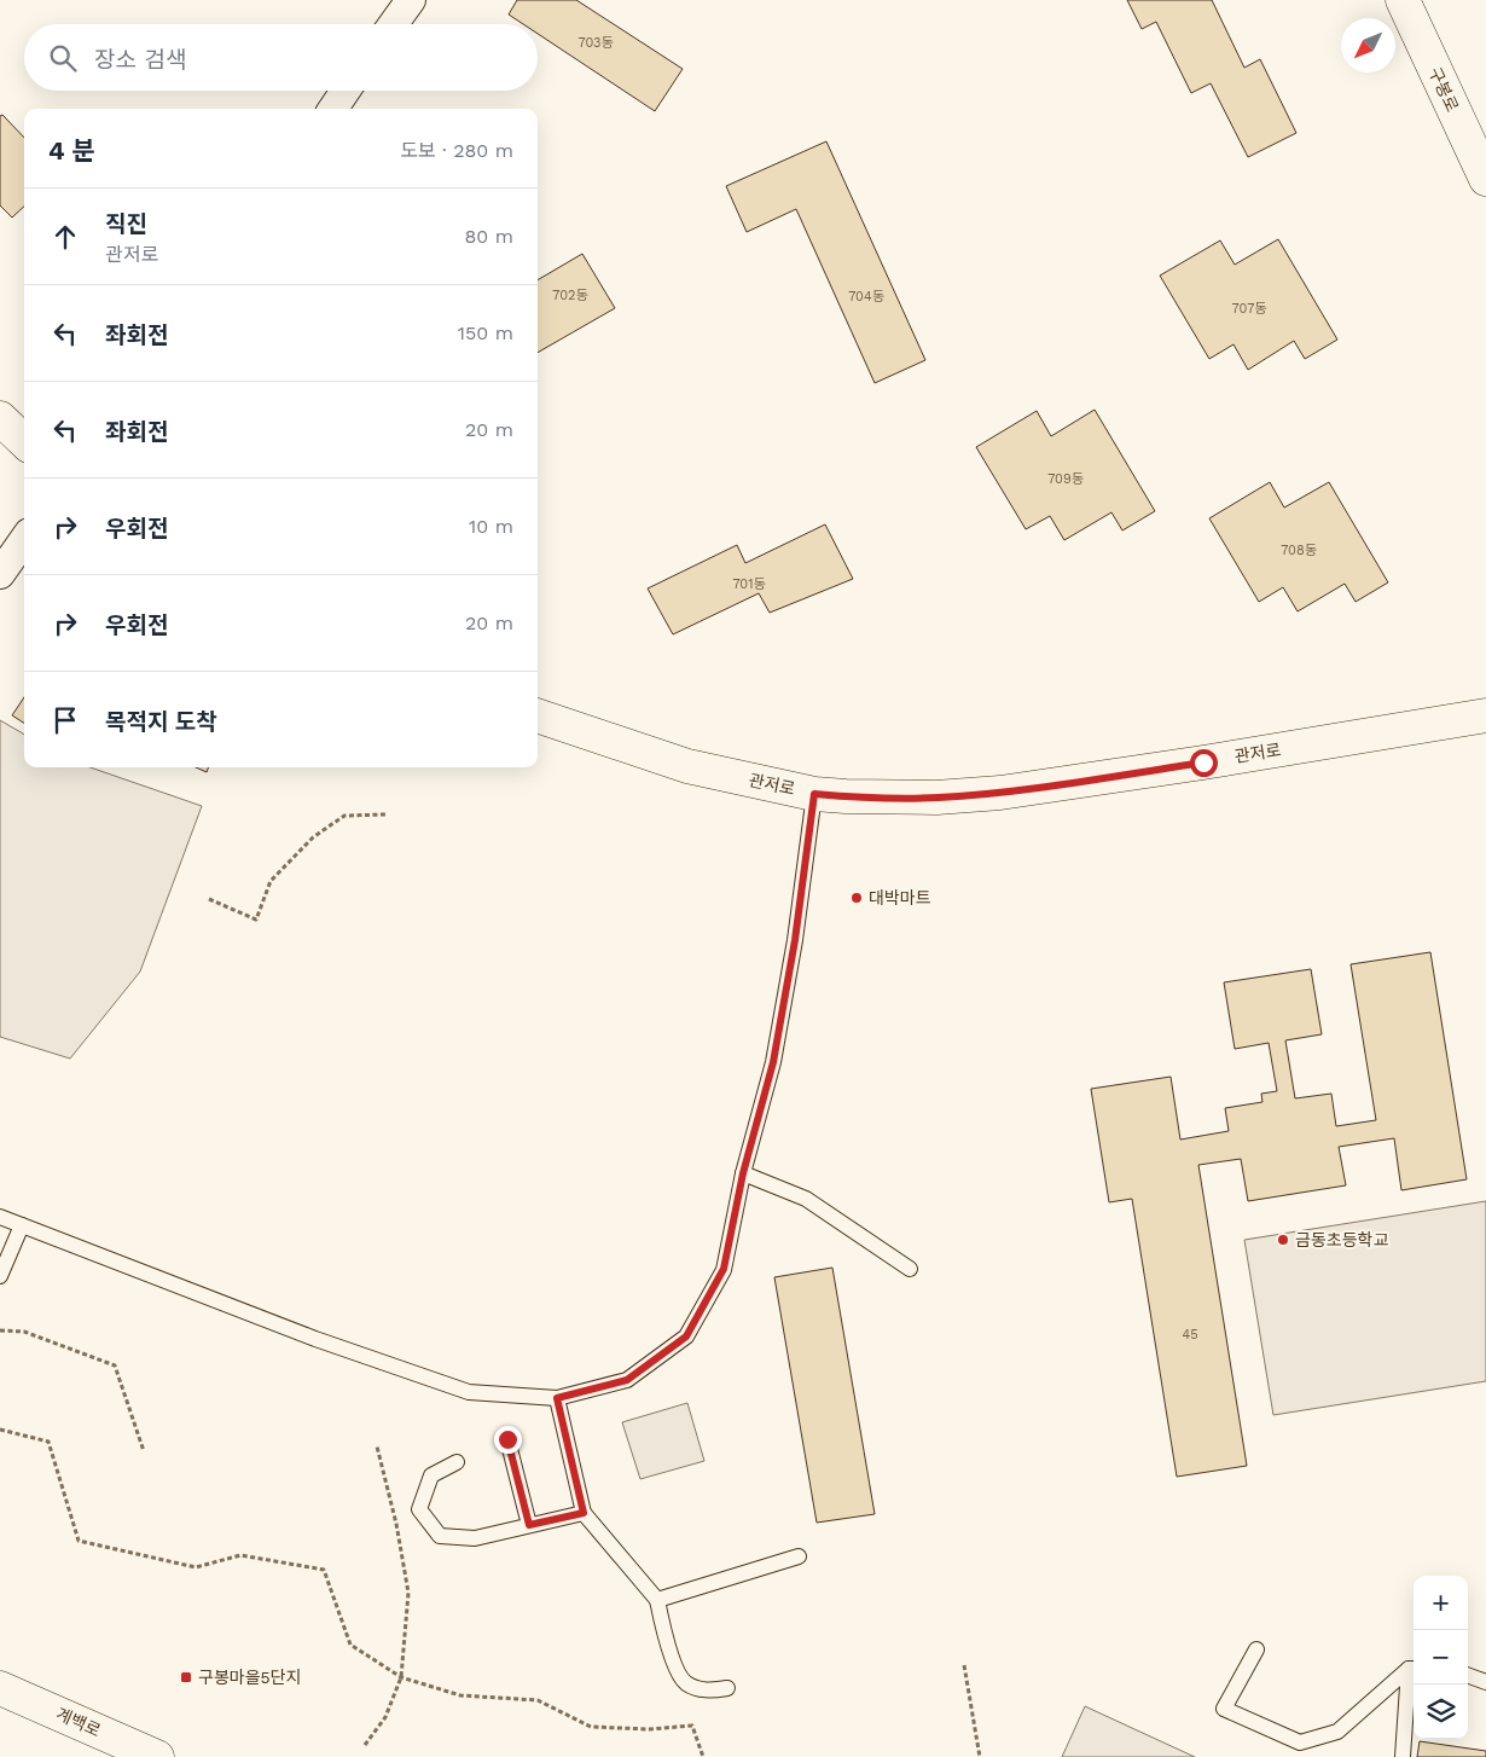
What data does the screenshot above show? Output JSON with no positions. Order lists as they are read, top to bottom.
{
  "streets": {
    "street": ["구봉로", "관저로", "계백로"]
  },
  "places": {
    "other": ["대박마트", "금동초등학교"],
    "transit": ["구봉마을5단지"]
  },
  "house_numbers": [
    "703동",
    "702동",
    "704동",
    "707동",
    "709동",
    "708동",
    "701동",
    "45"
  ],
  "north": "bottom left",
  "page": {
    "search": "장소 검색",
    "heading": ["4 분", "도보 · 280 m"],
    "list": [
      ["직진", "관저로", "80 m"],
      ["좌회전", "150 m"],
      ["좌회전", "20 m"],
      ["우회전", "10 m"],
      ["우회전", "20 m"],
      "목적지 도착"
    ],
    "map_buttons": ["+", "−"]
  }
}
